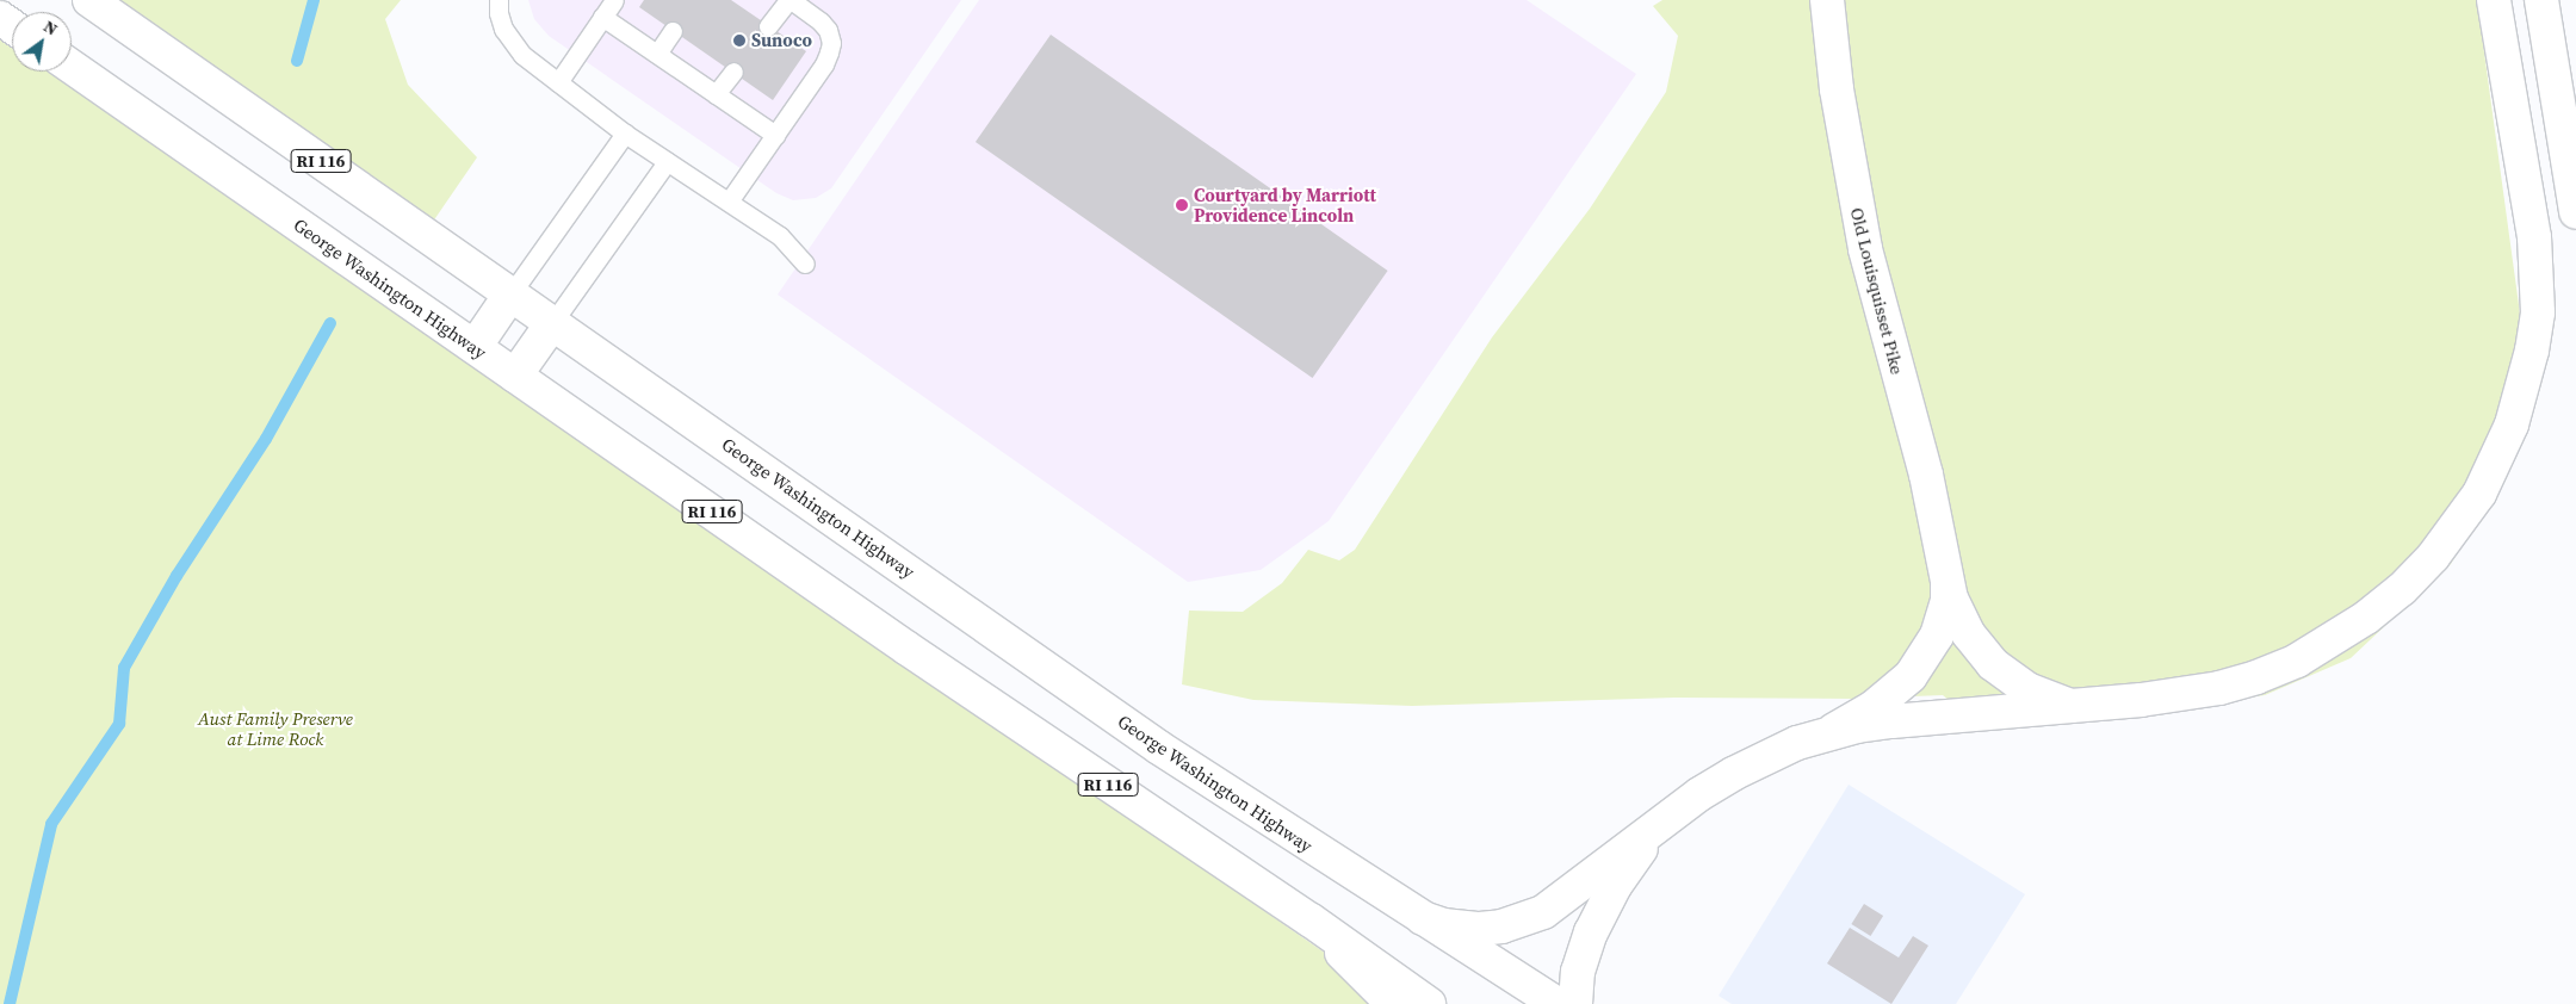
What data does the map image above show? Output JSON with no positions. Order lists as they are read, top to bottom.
{
  "streets": {
    "main road": ["RI 116", "George Washington Highway", "Old Louisquisset Pike"]
  },
  "parks": ["Aust Family Preserve at Lime Rock"],
  "places": ["Sunoco", "Courtyard by Marriott Providence Lincoln"],
  "north": "top right"
}
